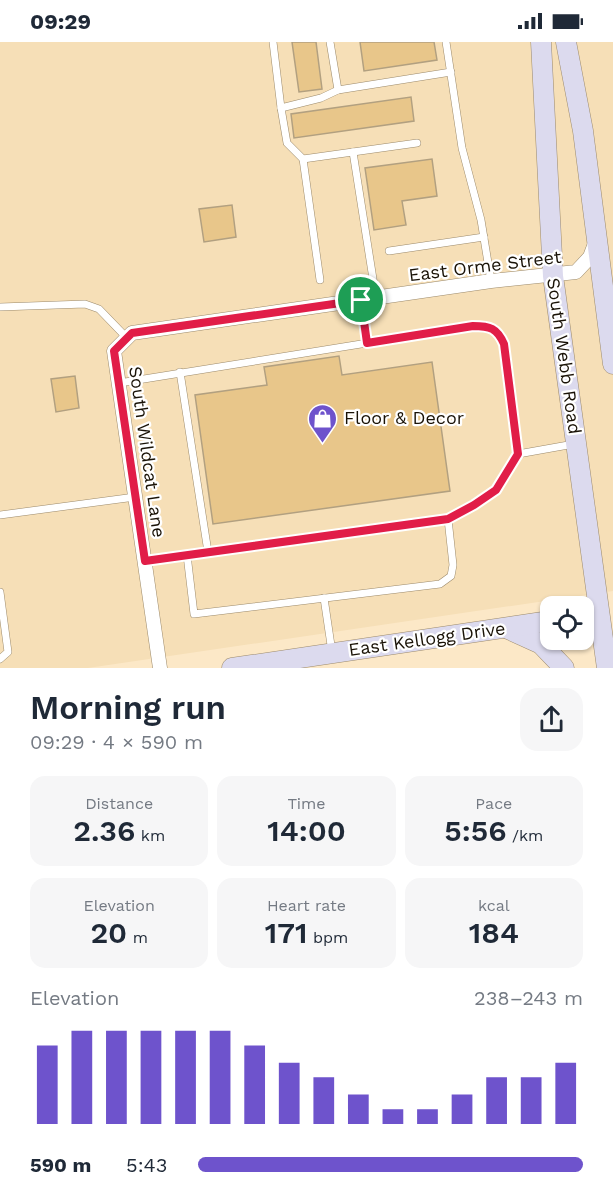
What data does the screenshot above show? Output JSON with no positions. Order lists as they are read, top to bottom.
{
  "streets": {
    "main road": ["South Webb Road", "East Kellogg Drive"],
    "street": ["East Orme Street", "South Wildcat Lane"]
  },
  "crossings": [
    ["East Orme Street", "South Webb Road"],
    ["East Orme Street", "South Wildcat Lane"]
  ],
  "places": {
    "shop": ["Floor & Decor"]
  },
  "page": {
    "status": "09:29",
    "heading": ["Morning run", "09:29 · 4 × 590 m"],
    "stats": [
      ["Distance", "2.36 km"],
      ["Time", "14:00"],
      ["Pace", "5:56 /km"],
      ["Elevation", "20 m"],
      ["Heart rate", "171 bpm"],
      ["kcal", "184"]
    ],
    "chart": ["Elevation", "238–243 m"],
    "list": [
      {
        "name": "590 m",
        "note": "5:43"
      }
    ]
  }
}
